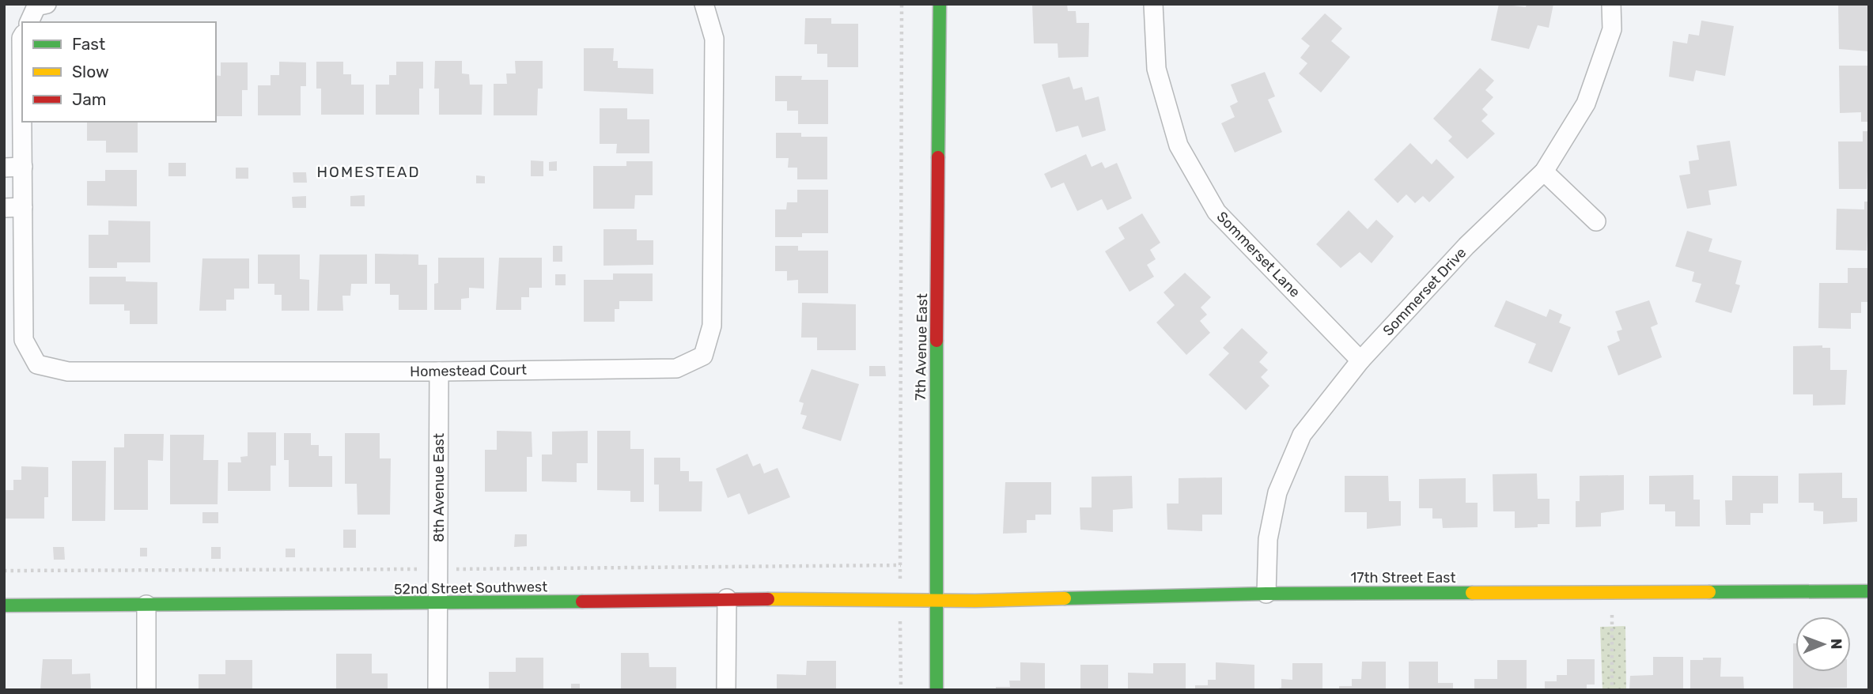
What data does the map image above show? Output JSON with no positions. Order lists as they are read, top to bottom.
{
  "streets": {
    "street": [
      "Sommerset Lane",
      "Sommerset Drive",
      "7th Avenue East",
      "Homestead Court",
      "8th Avenue East",
      "17th Street East",
      "52nd Street Southwest"
    ]
  },
  "crossings": [
    ["Sommerset Lane", "Sommerset Drive"],
    ["Sommerset Drive", "17th Street East"],
    ["7th Avenue East", "17th Street East"],
    ["7th Avenue East", "52nd Street Southwest"],
    ["Homestead Court", "8th Avenue East"],
    ["8th Avenue East", "52nd Street Southwest"],
    ["17th Street East", "52nd Street Southwest"]
  ],
  "districts": ["HOMESTEAD"],
  "legend": ["Fast", "Slow", "Jam"],
  "north": "right"
}
